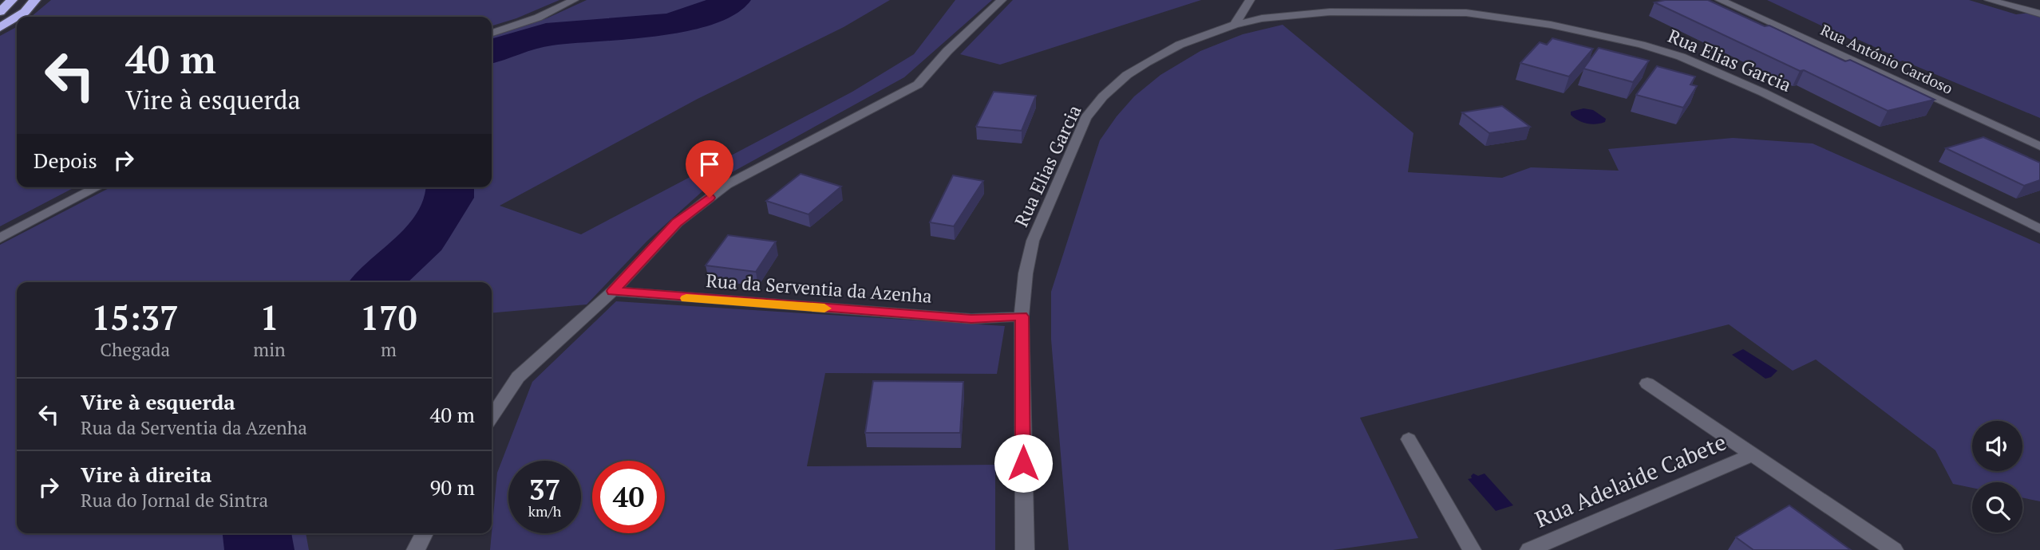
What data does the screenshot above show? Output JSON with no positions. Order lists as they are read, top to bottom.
{
  "streets": {
    "street": [
      "Rua António Cardoso",
      "Rua Elias Garcia",
      "Rua da Serventia da Azenha",
      "Rua Adelaide Cabete"
    ]
  },
  "crossings": [
    ["Rua Elias Garcia", "Rua da Serventia da Azenha"]
  ],
  "page": {
    "turn": ["40 m", "Vire à esquerda"],
    "then": "Depois",
    "eta": [
      "15:37",
      "Chegada",
      "1",
      "min",
      "170",
      "m"
    ],
    "list": [
      {
        "name": "Vire à esquerda",
        "note": "Rua da Serventia da Azenha",
        "value": "40 m"
      },
      {
        "name": "Vire à direita",
        "note": "Rua do Jornal de Sintra",
        "value": "90 m"
      }
    ],
    "speed": "37 km/h",
    "limit": "40"
  }
}
